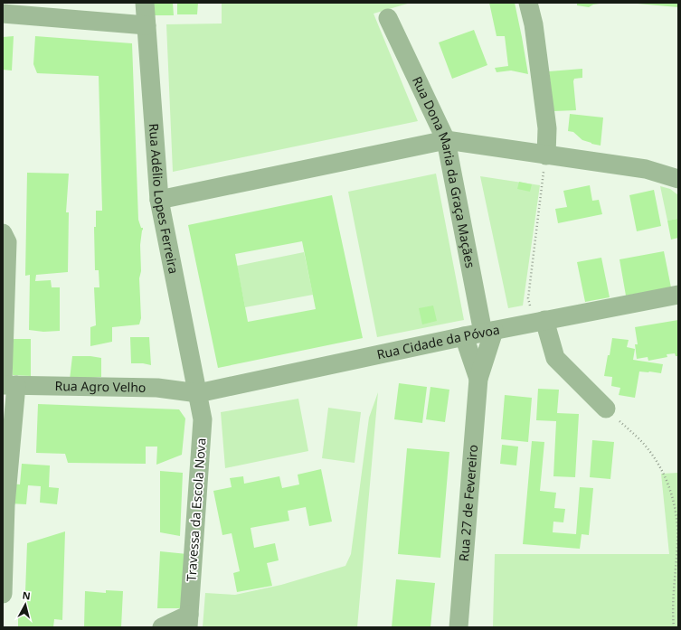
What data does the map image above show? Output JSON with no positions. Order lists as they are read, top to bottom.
{
  "streets": {
    "street": [
      "Rua Dona Maria da Graça Maçães",
      "Rua Adélio Lopes Ferreira",
      "Rua Cidade da Póvoa",
      "Rua Agro Velho",
      "Rua 27 de Fevereiro",
      "Travessa da Escola Nova"
    ]
  },
  "crossings": [
    ["Rua Dona Maria da Graça Maçães", "Rua Cidade da Póvoa"],
    ["Rua Dona Maria da Graça Maçães", "Rua 27 de Fevereiro"],
    ["Rua Adélio Lopes Ferreira", "Rua Cidade da Póvoa"],
    ["Rua Adélio Lopes Ferreira", "Rua Agro Velho"],
    ["Rua Adélio Lopes Ferreira", "Travessa da Escola Nova"],
    ["Rua Cidade da Póvoa", "Rua Agro Velho"],
    ["Rua Cidade da Póvoa", "Rua 27 de Fevereiro"],
    ["Rua Cidade da Póvoa", "Travessa da Escola Nova"],
    ["Rua Agro Velho", "Travessa da Escola Nova"]
  ],
  "north": "top"
}
